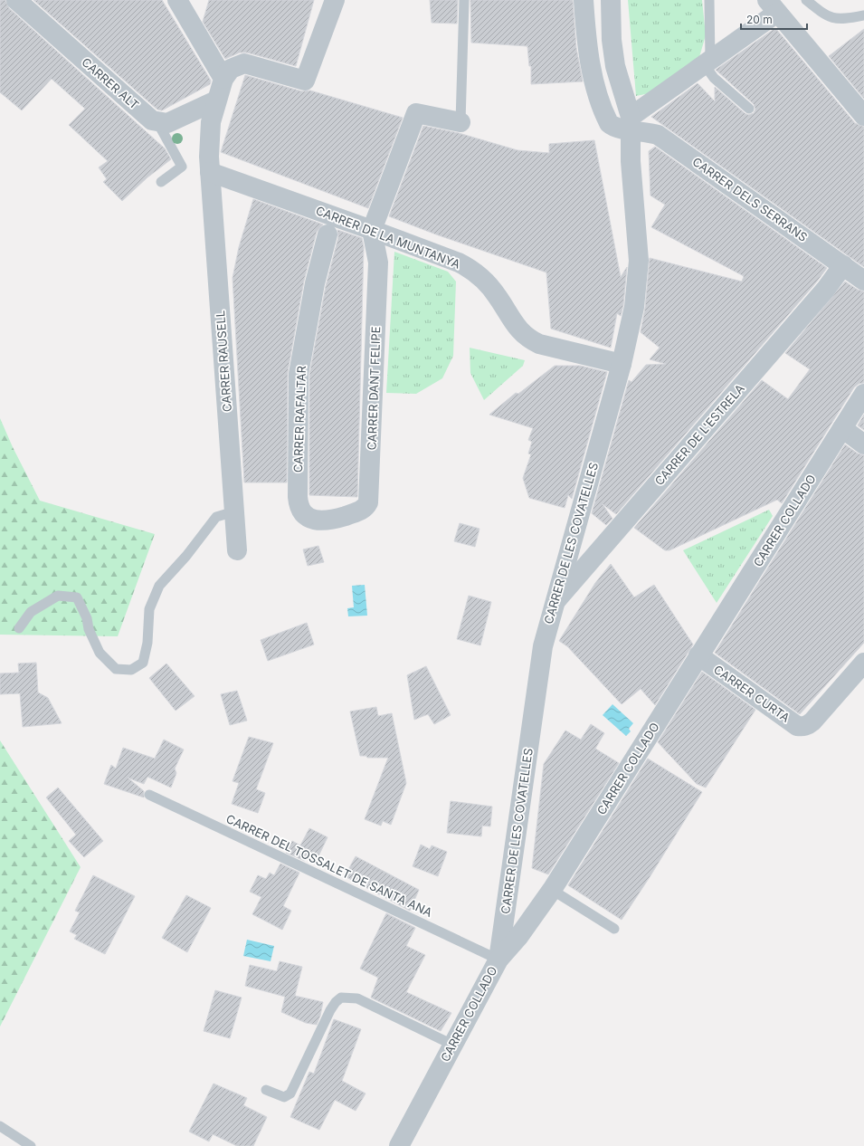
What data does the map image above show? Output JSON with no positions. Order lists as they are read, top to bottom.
{
  "streets": {
    "street": [
      "CARRER ALT",
      "CARRER DELS SERRANS",
      "CARRER DE LA MUNTANYA",
      "CARRER RAUSELL",
      "CARRER DANT FELIPE",
      "CARRER RAFALTAR",
      "CARRER DE L'ESTRELA",
      "CARRER COLLADO",
      "CARRER DE LES COVATELLES",
      "CARRER CURTA"
    ],
    "lane": ["CARRER DEL TOSSALET DE SANTA ANA"]
  },
  "crossings": [
    ["CARRER DELS SERRANS", "CARRER DE L'ESTRELA"],
    ["CARRER DELS SERRANS", "CARRER DE LES COVATELLES"],
    ["CARRER DE LA MUNTANYA", "CARRER RAUSELL"],
    ["CARRER DE LA MUNTANYA", "CARRER DANT FELIPE"],
    ["CARRER DE LA MUNTANYA", "CARRER DE LES COVATELLES"],
    ["CARRER DANT FELIPE", "CARRER RAFALTAR"],
    ["CARRER DE L'ESTRELA", "CARRER DE LES COVATELLES"],
    ["CARRER COLLADO", "CARRER DE LES COVATELLES"],
    ["CARRER COLLADO", "CARRER CURTA"],
    ["CARRER COLLADO", "CARRER DEL TOSSALET DE SANTA ANA"],
    ["CARRER DE LES COVATELLES", "CARRER DEL TOSSALET DE SANTA ANA"]
  ],
  "scale_bar": "20 m"
}
